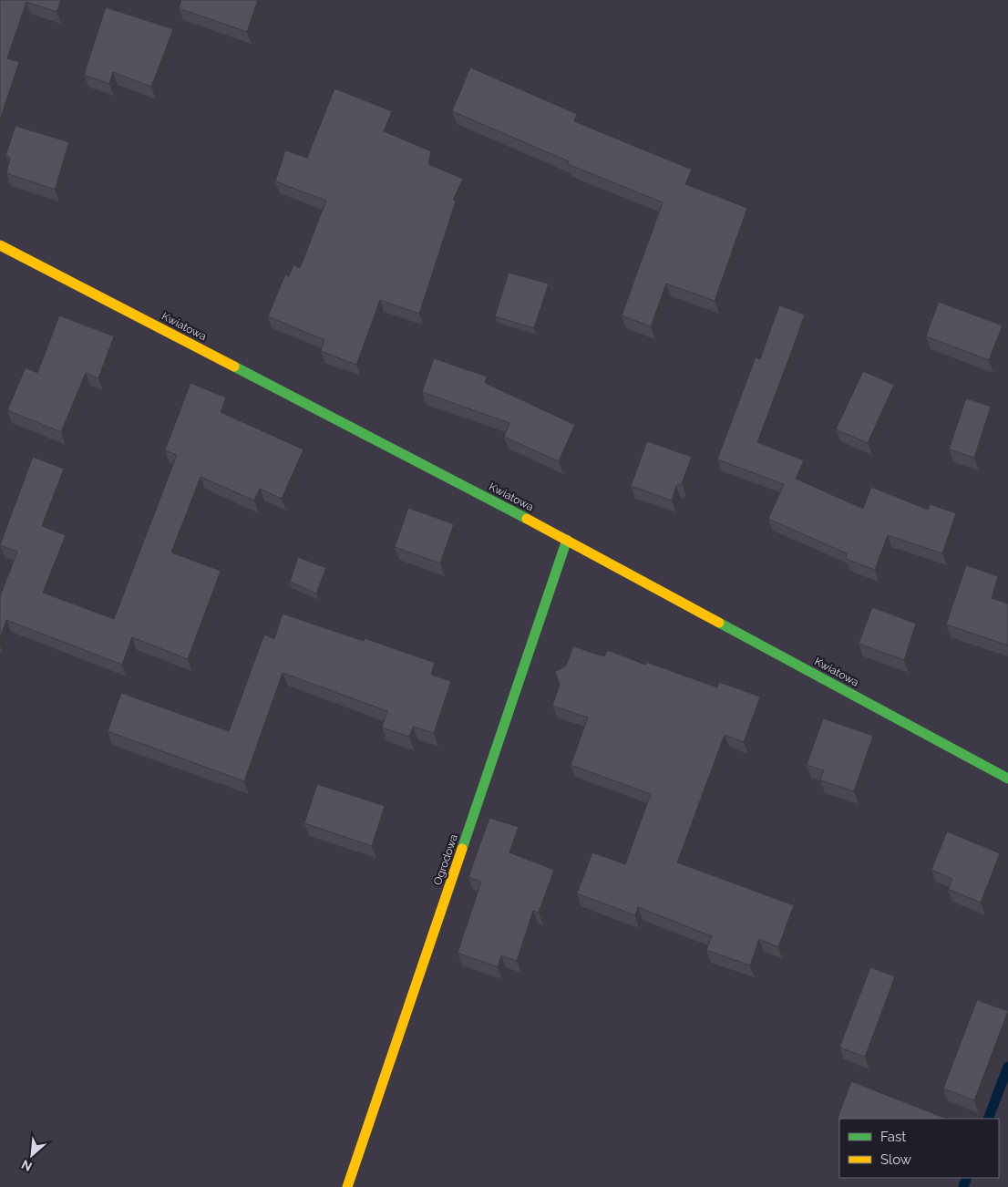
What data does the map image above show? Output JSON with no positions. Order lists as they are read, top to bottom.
{
  "streets": {
    "street": ["Kwiatowa", "Ogrodowa"]
  },
  "crossings": [
    ["Kwiatowa", "Ogrodowa"]
  ],
  "legend": ["Fast", "Slow"],
  "north": "bottom left"
}
